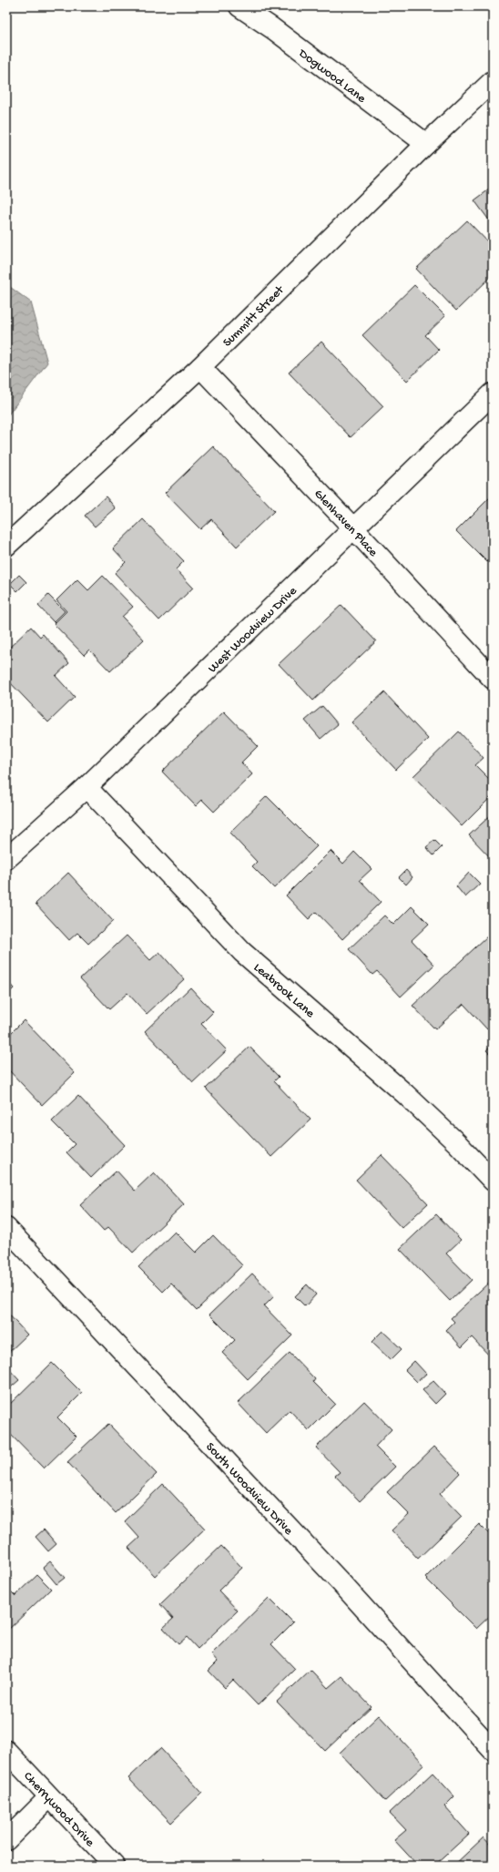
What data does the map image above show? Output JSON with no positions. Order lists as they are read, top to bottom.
{
  "streets": {
    "street": [
      "Dogwood Lane",
      "Summitt Street",
      "Glenhaven Place",
      "West Woodview Drive",
      "Leabrook Lane",
      "South Woodview Drive",
      "Cherrywood Drive"
    ]
  },
  "crossings": [
    ["Dogwood Lane", "Summitt Street"],
    ["Summitt Street", "Glenhaven Place"],
    ["Glenhaven Place", "West Woodview Drive"],
    ["West Woodview Drive", "Leabrook Lane"]
  ]
}
